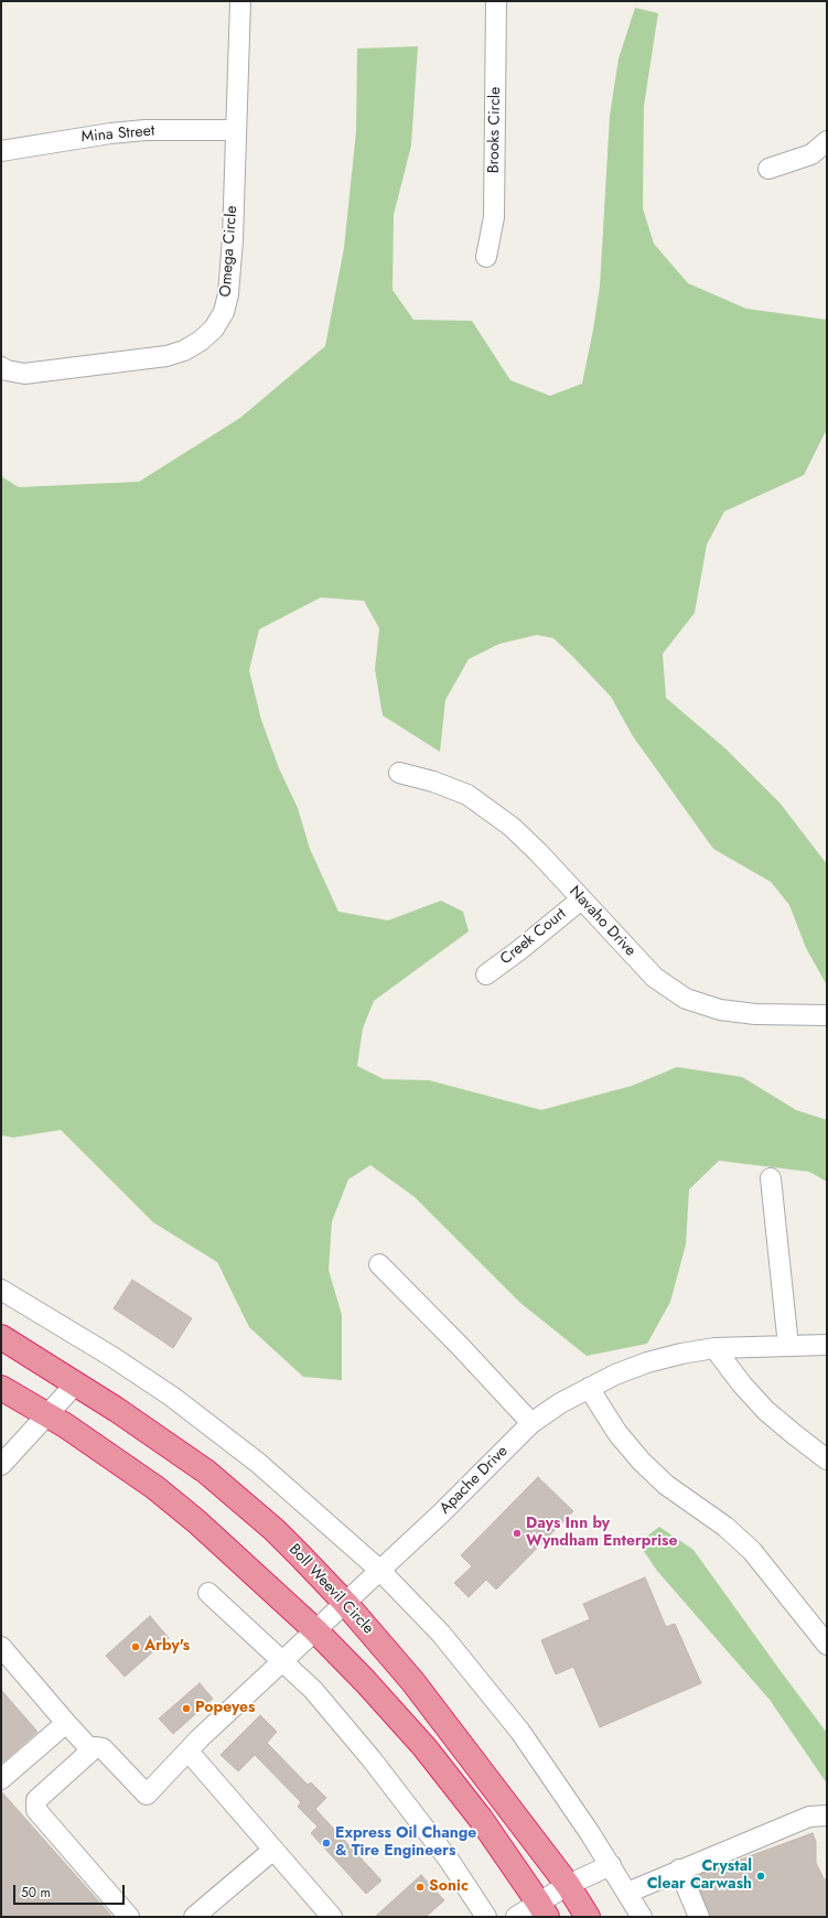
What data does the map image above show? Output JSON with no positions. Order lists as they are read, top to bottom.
{
  "streets": {
    "highway": ["Boll Weevil Circle"],
    "street": [
      "Brooks Circle",
      "Mina Street",
      "Omega Circle",
      "Navaho Drive",
      "Creek Court",
      "Apache Drive"
    ]
  },
  "crossings": [
    ["Mina Street", "Omega Circle"],
    ["Navaho Drive", "Creek Court"],
    ["Apache Drive", "Boll Weevil Circle"]
  ],
  "places": [
    "Days Inn by Wyndham Enterprise",
    "Arby's",
    "Popeyes",
    "Express Oil Change & Tire Engineers",
    "Crystal Clear Carwash",
    "Sonic"
  ],
  "scale_bar": "50 m"
}
